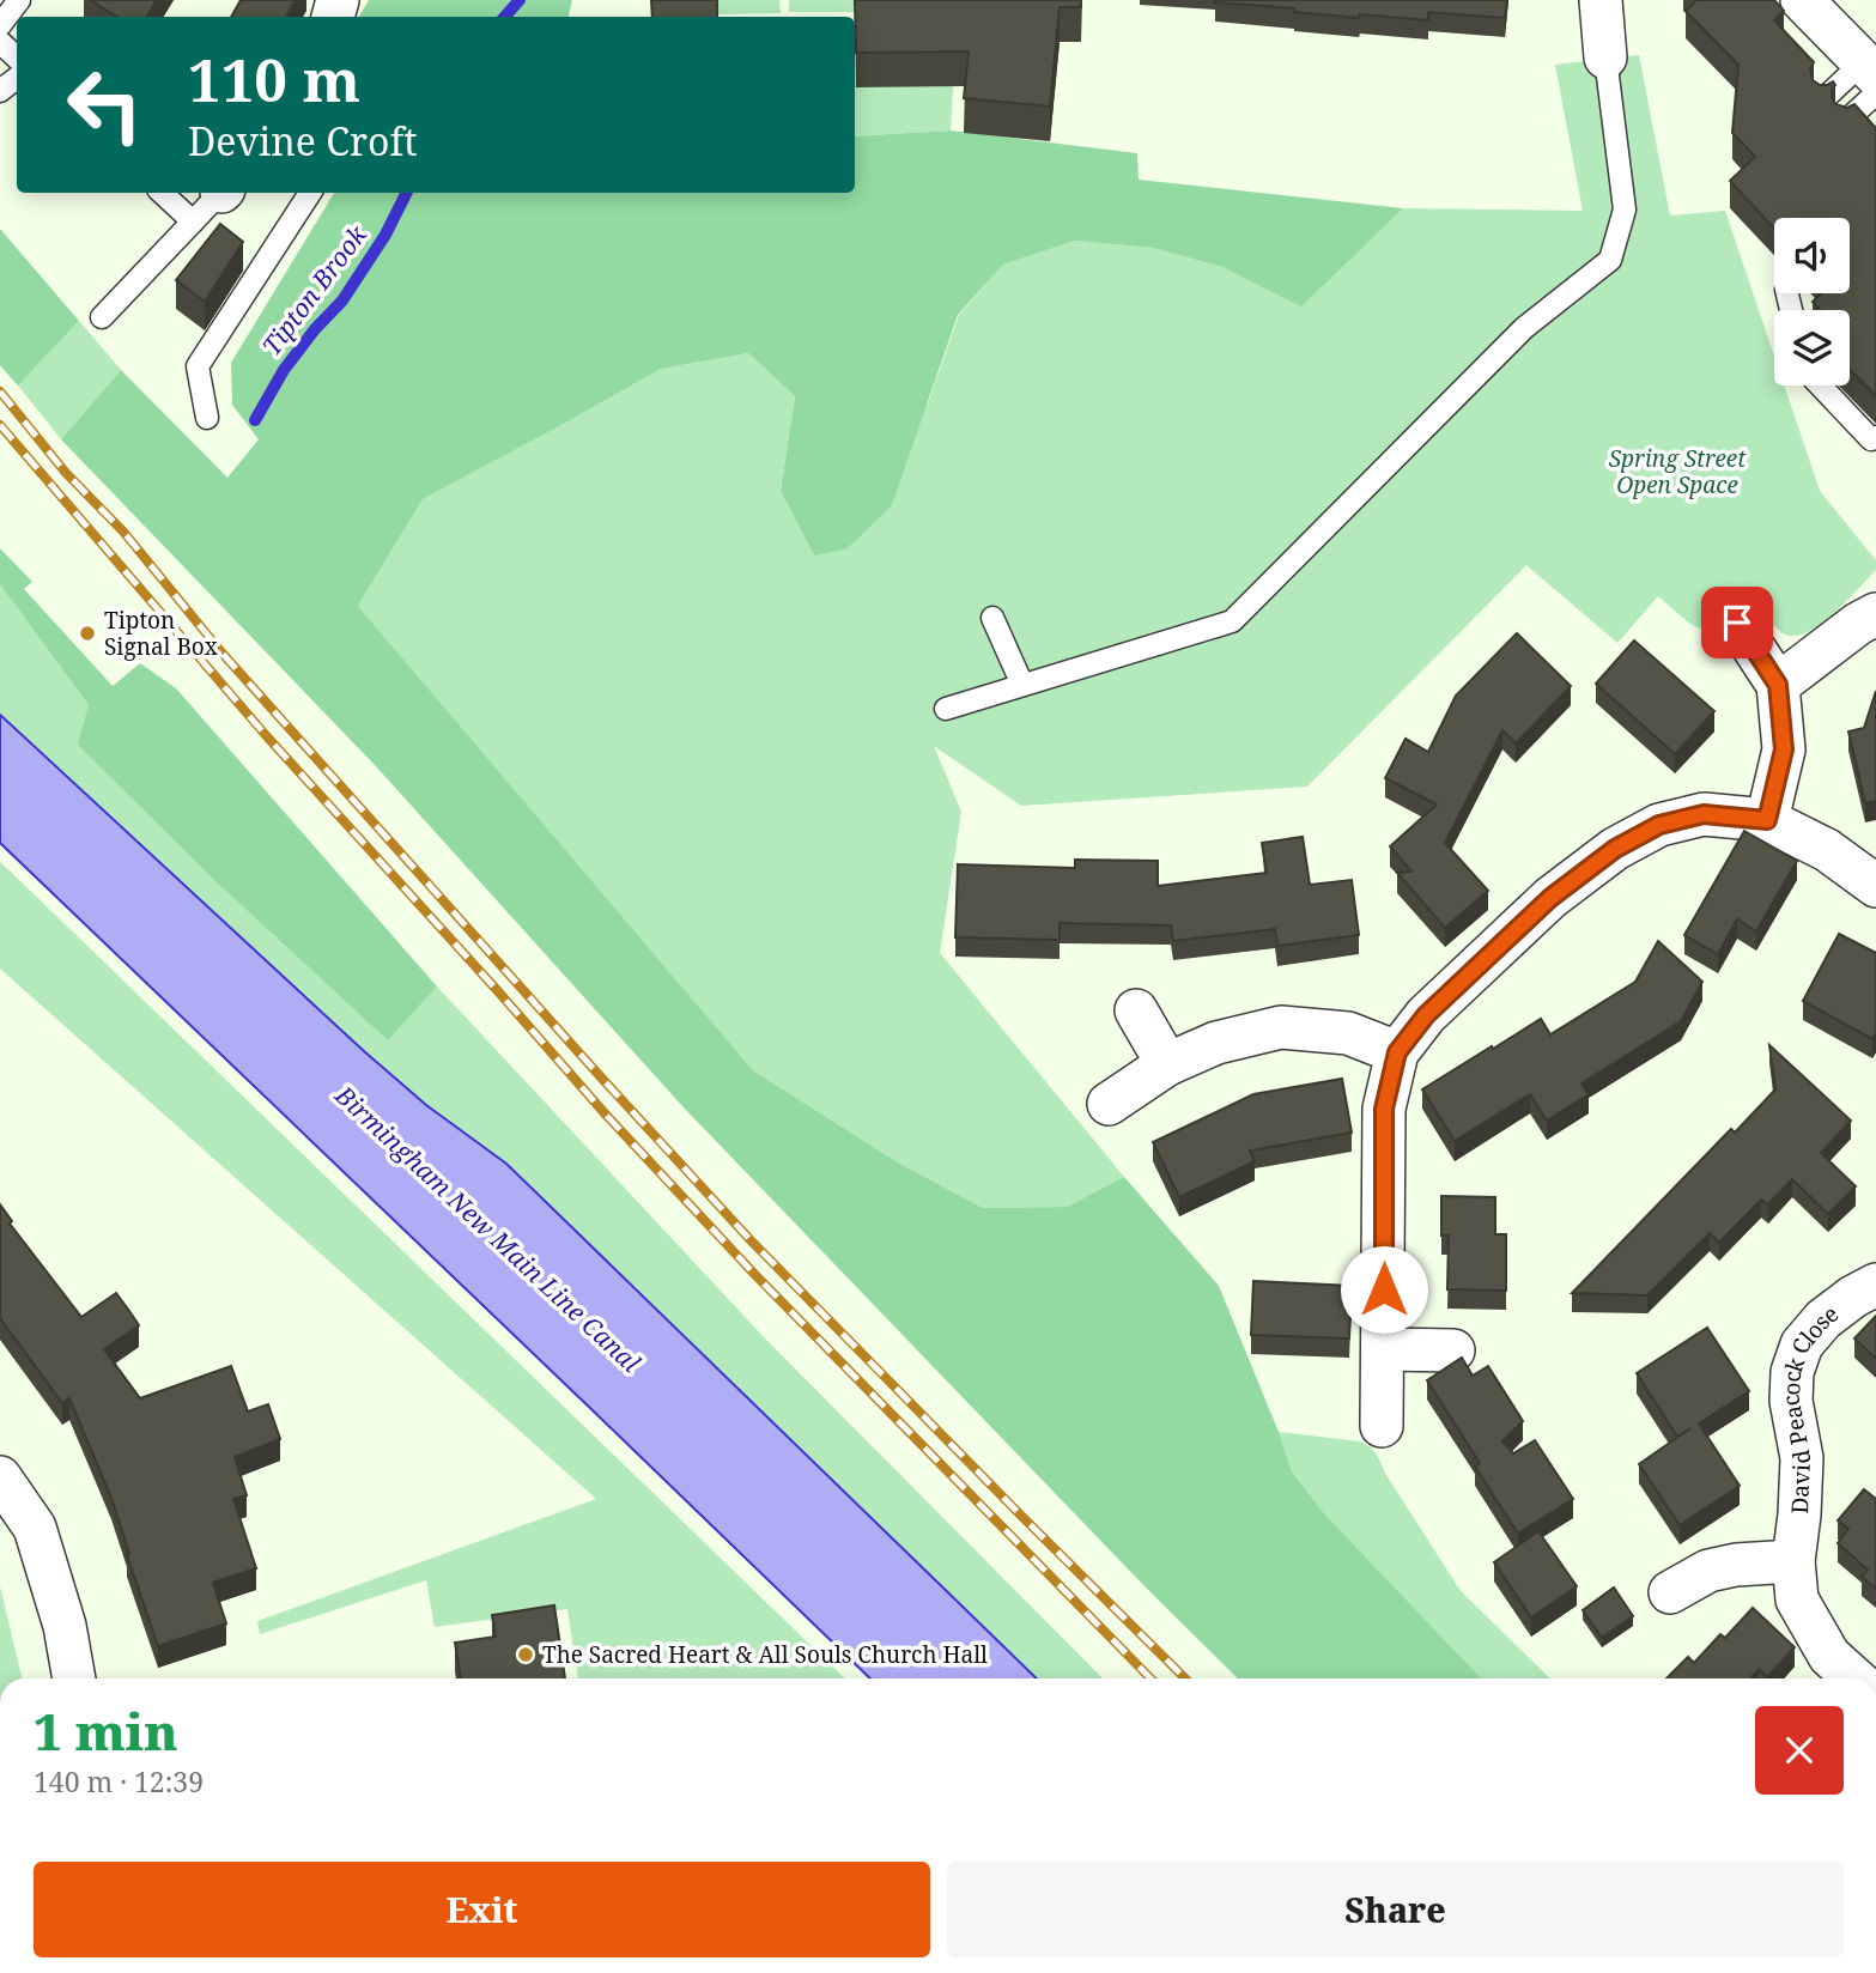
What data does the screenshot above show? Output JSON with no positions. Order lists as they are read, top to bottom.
{
  "streets": {
    "street": ["David Peacock Close"]
  },
  "water": ["Tipton Brook", "Birmingham New Main Line Canal"],
  "parks": ["Spring Street Open Space"],
  "places": ["Tipton Signal Box", "The Sacred Heart & All Souls Church Hall"],
  "page": {
    "turn": ["110 m", "Devine Croft"],
    "heading": ["1 min", "140 m · 12:39"],
    "buttons": ["Exit", "Share"]
  }
}
